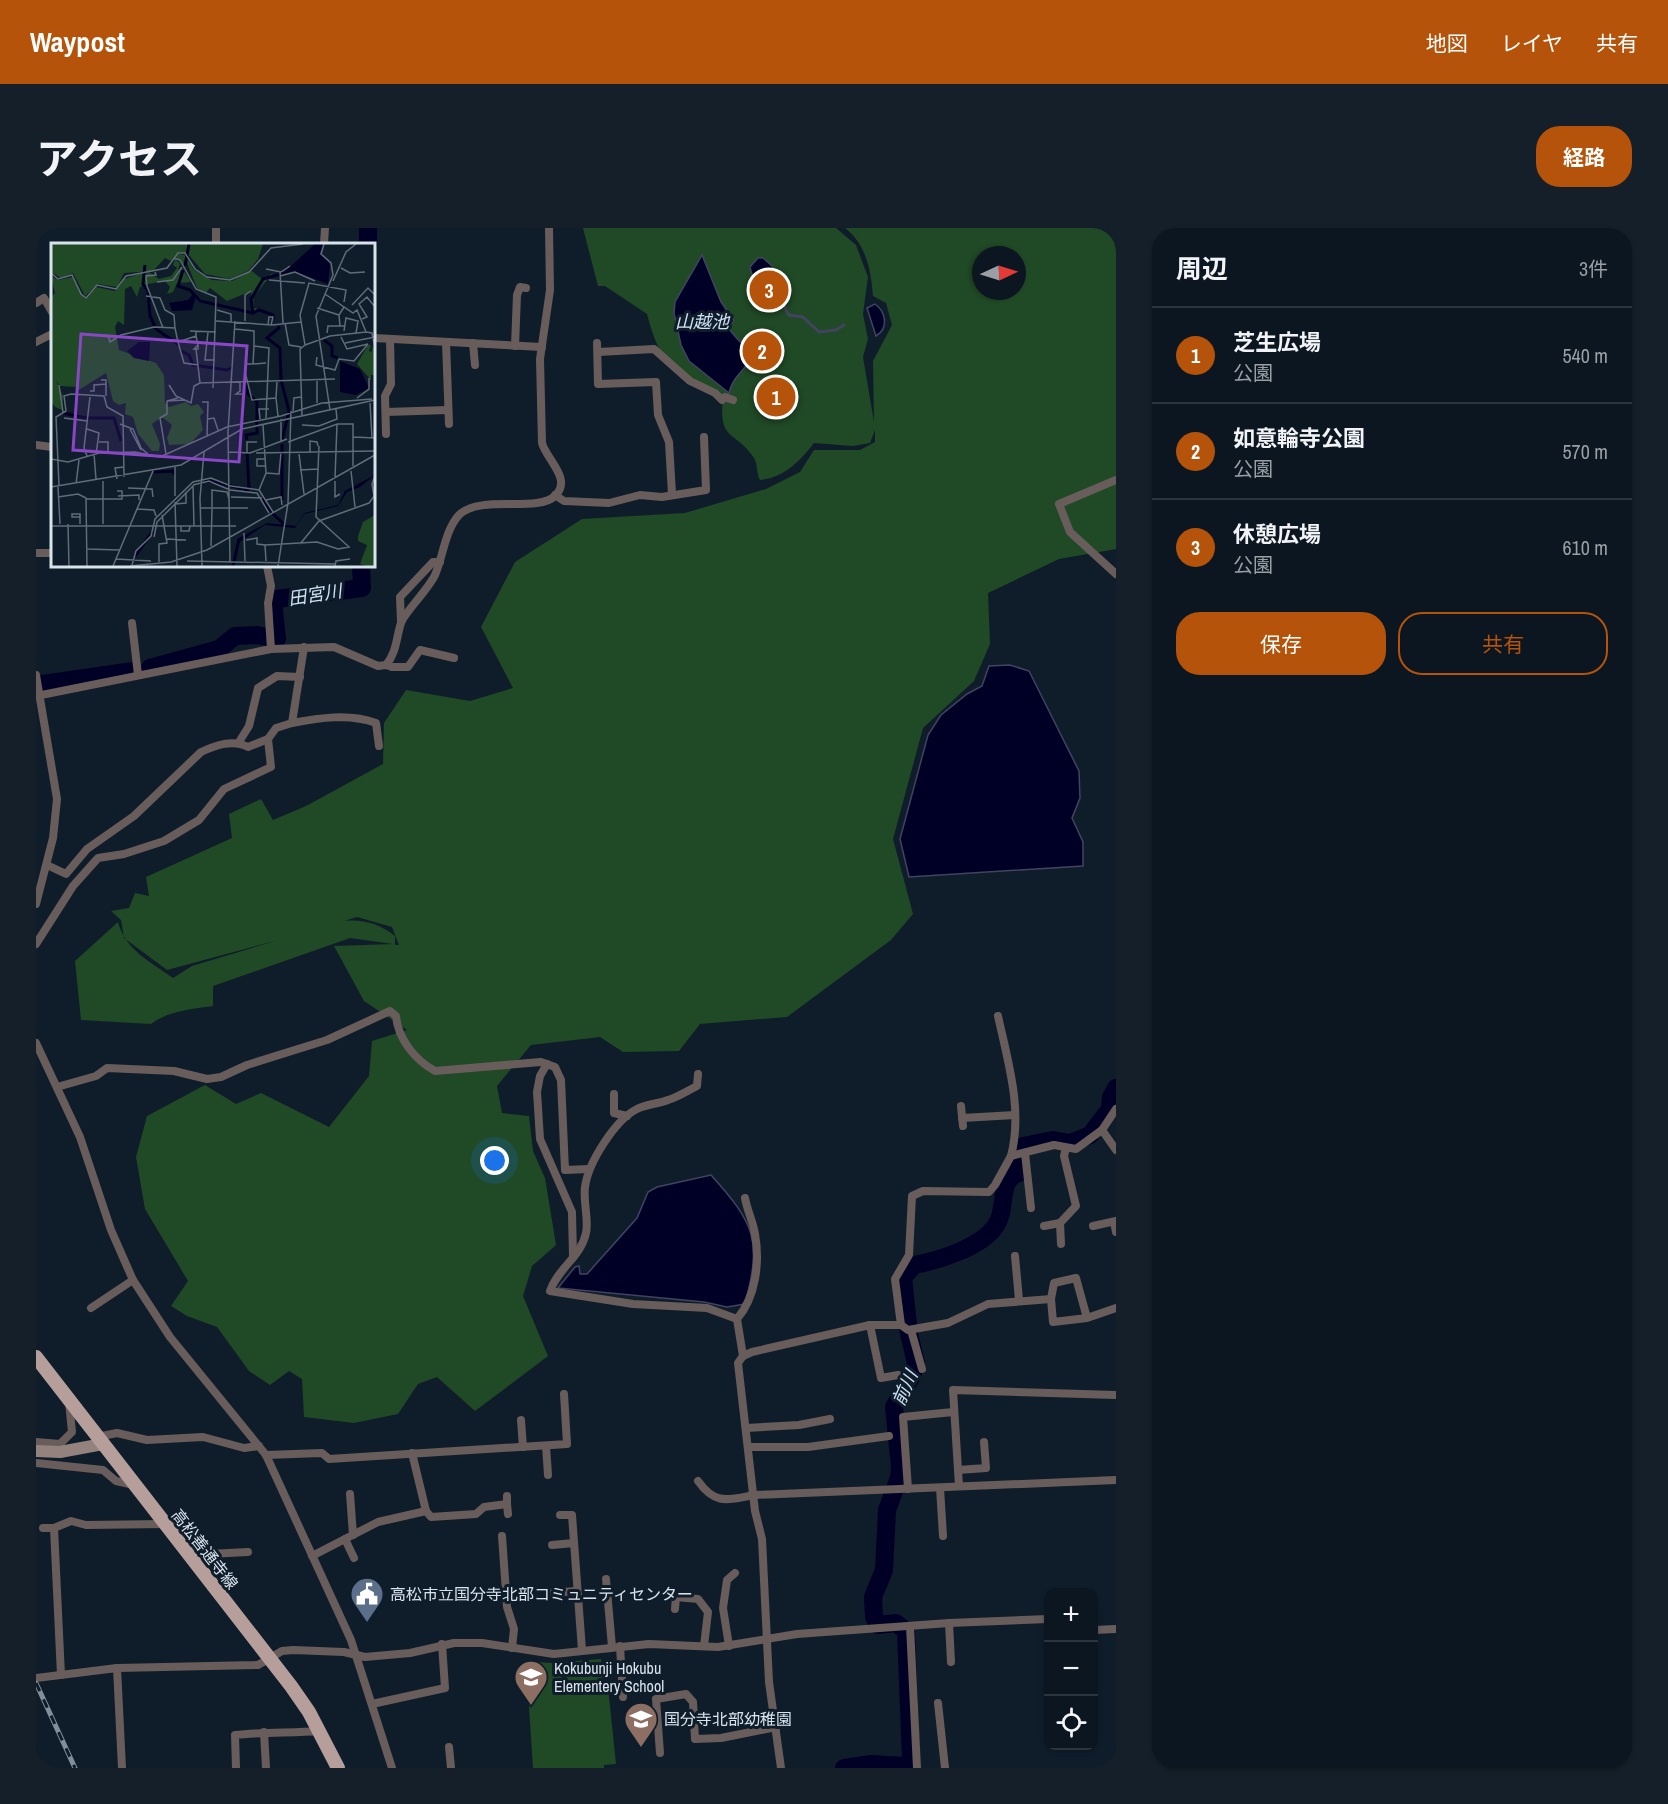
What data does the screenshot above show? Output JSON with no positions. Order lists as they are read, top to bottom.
{
  "streets": {
    "main road": ["高松善通寺線"]
  },
  "water": ["山越池", "田宮川", "前川"],
  "places": {
    "public building": ["高松市立国分寺北部コミュニティセンター"],
    "school or university": ["Kokubunji Hokubu Elementery School", "国分寺北部幼稚園"]
  },
  "north": "right",
  "page": {
    "header": "Waypost",
    "nav": ["地図", "レイヤ", "共有"],
    "title": "アクセス",
    "buttons": [
      "経路",
      ["保存", "共有"]
    ],
    "heading": ["周辺", "3件"],
    "pins": ["3", "2", "1"],
    "list": [
      {
        "mark": "1",
        "name": "芝生広場",
        "note": "公園",
        "value": "540 m"
      },
      {
        "mark": "2",
        "name": "如意輪寺公園",
        "note": "公園",
        "value": "570 m"
      },
      {
        "mark": "3",
        "name": "休憩広場",
        "note": "公園",
        "value": "610 m"
      }
    ],
    "map_buttons": ["+", "−"]
  }
}
